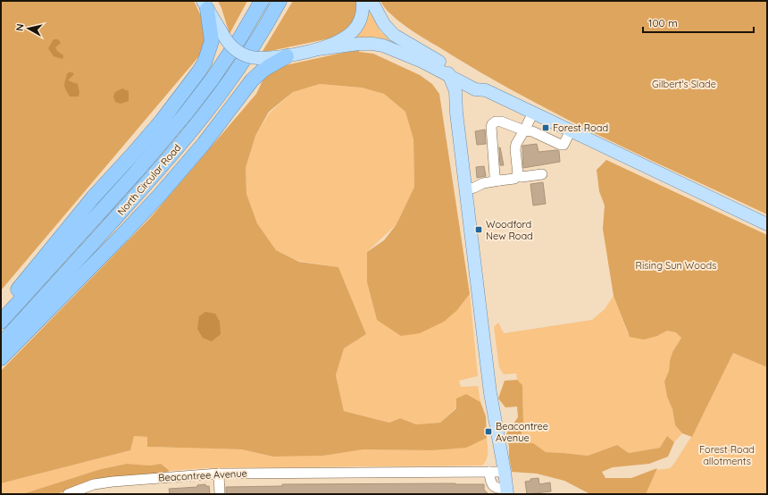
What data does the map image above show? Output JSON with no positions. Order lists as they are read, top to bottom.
{
  "streets": {
    "highway": ["North Circular Road"],
    "street": ["Beacontree Avenue"]
  },
  "parks": ["Gilbert's Slade", "Rising Sun Woods", "Forest Road allotments"],
  "places": {
    "transit": ["Forest Road", "Woodford New Road", "Beacontree Avenue"]
  },
  "scale_bar": "100 m",
  "north": "left"
}
